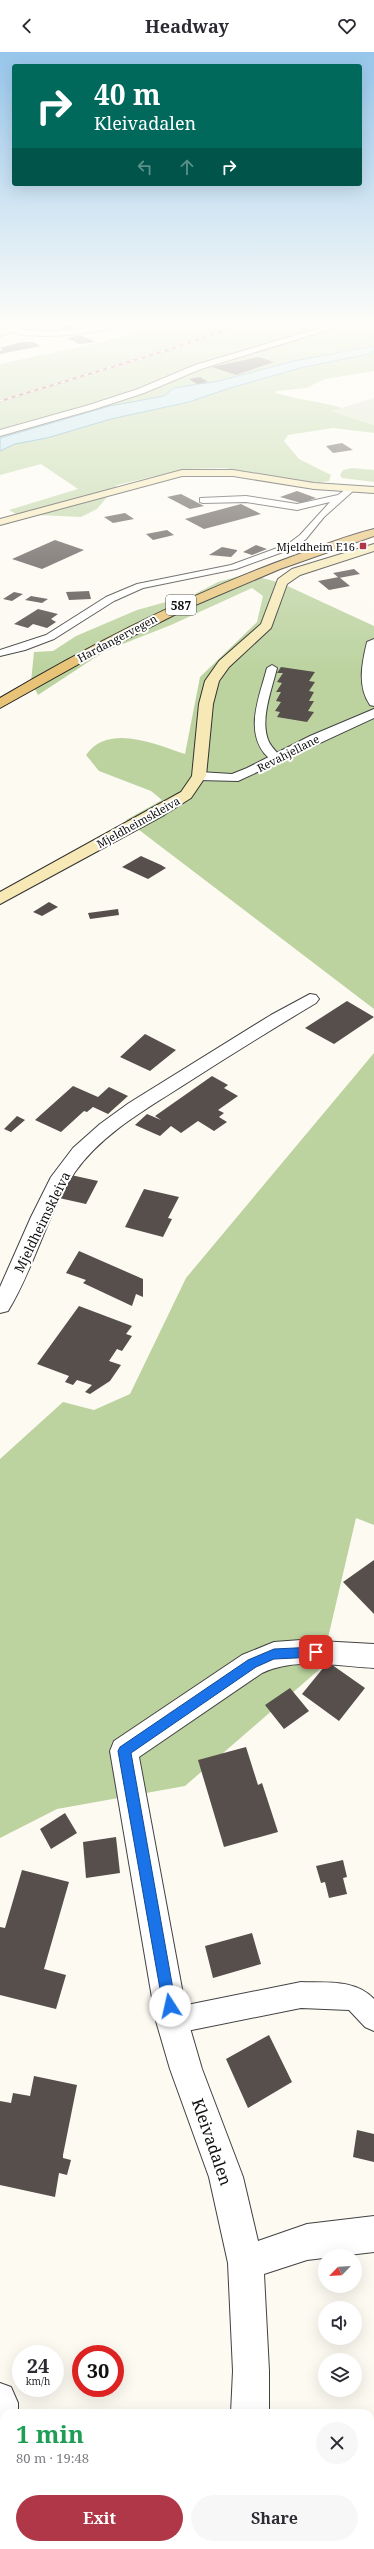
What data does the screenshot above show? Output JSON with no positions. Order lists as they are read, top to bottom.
{
  "streets": {
    "main road": ["587", "Hardangervegen", "Mjeldheimskleiva"],
    "street": ["Revahjellane", "Kleivadalen"]
  },
  "crossings": [
    ["Revahjellane", "Mjeldheimskleiva"]
  ],
  "places": {
    "transit": ["Mjeldheim E16"]
  },
  "north": "bottom left",
  "page": {
    "header": "Headway",
    "turn": ["40 m", "Kleivadalen"],
    "speed": "24 km/h",
    "limit": "30",
    "heading": ["1 min", "80 m · 19:48"],
    "buttons": ["Exit", "Share"]
  }
}
